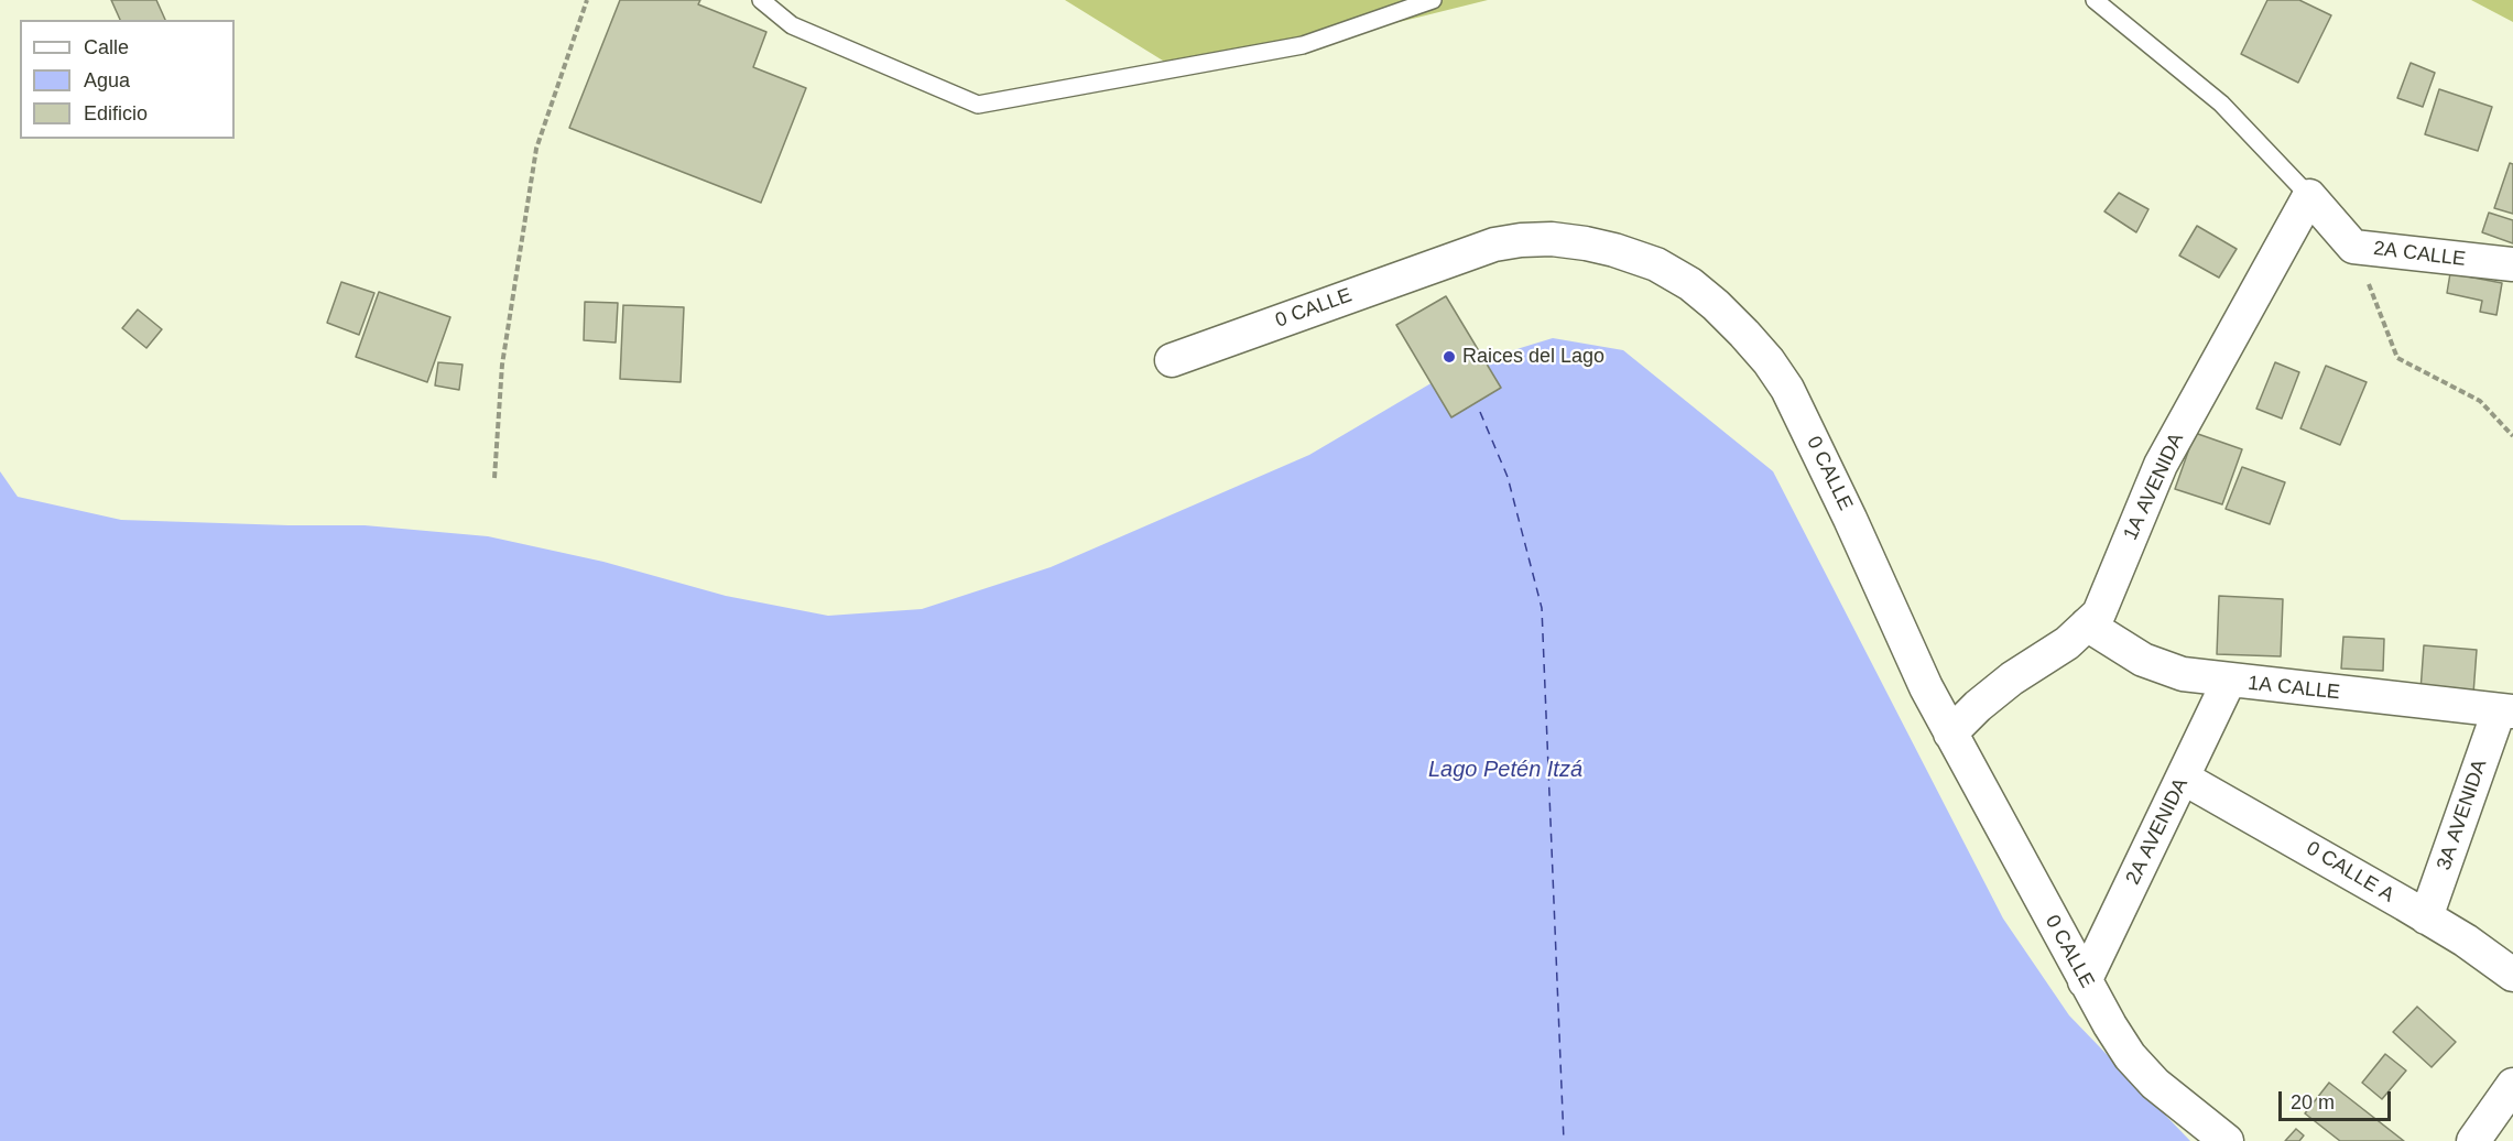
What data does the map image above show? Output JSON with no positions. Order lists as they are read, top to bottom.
{
  "streets": {
    "street": [
      "2A CALLE",
      "0 CALLE",
      "1A AVENIDA",
      "1A CALLE",
      "3A AVENIDA",
      "2A AVENIDA",
      "0 CALLE A"
    ]
  },
  "crossings": [
    ["2A CALLE", "1A AVENIDA"],
    ["0 CALLE", "1A AVENIDA"],
    ["0 CALLE", "2A AVENIDA"],
    ["1A AVENIDA", "1A CALLE"],
    ["1A CALLE", "3A AVENIDA"],
    ["1A CALLE", "2A AVENIDA"],
    ["3A AVENIDA", "0 CALLE A"],
    ["2A AVENIDA", "0 CALLE A"]
  ],
  "water": ["Lago Petén Itzá"],
  "places": ["Raices del Lago"],
  "legend": ["Calle", "Agua", "Edificio"],
  "scale_bar": "20 m"
}
